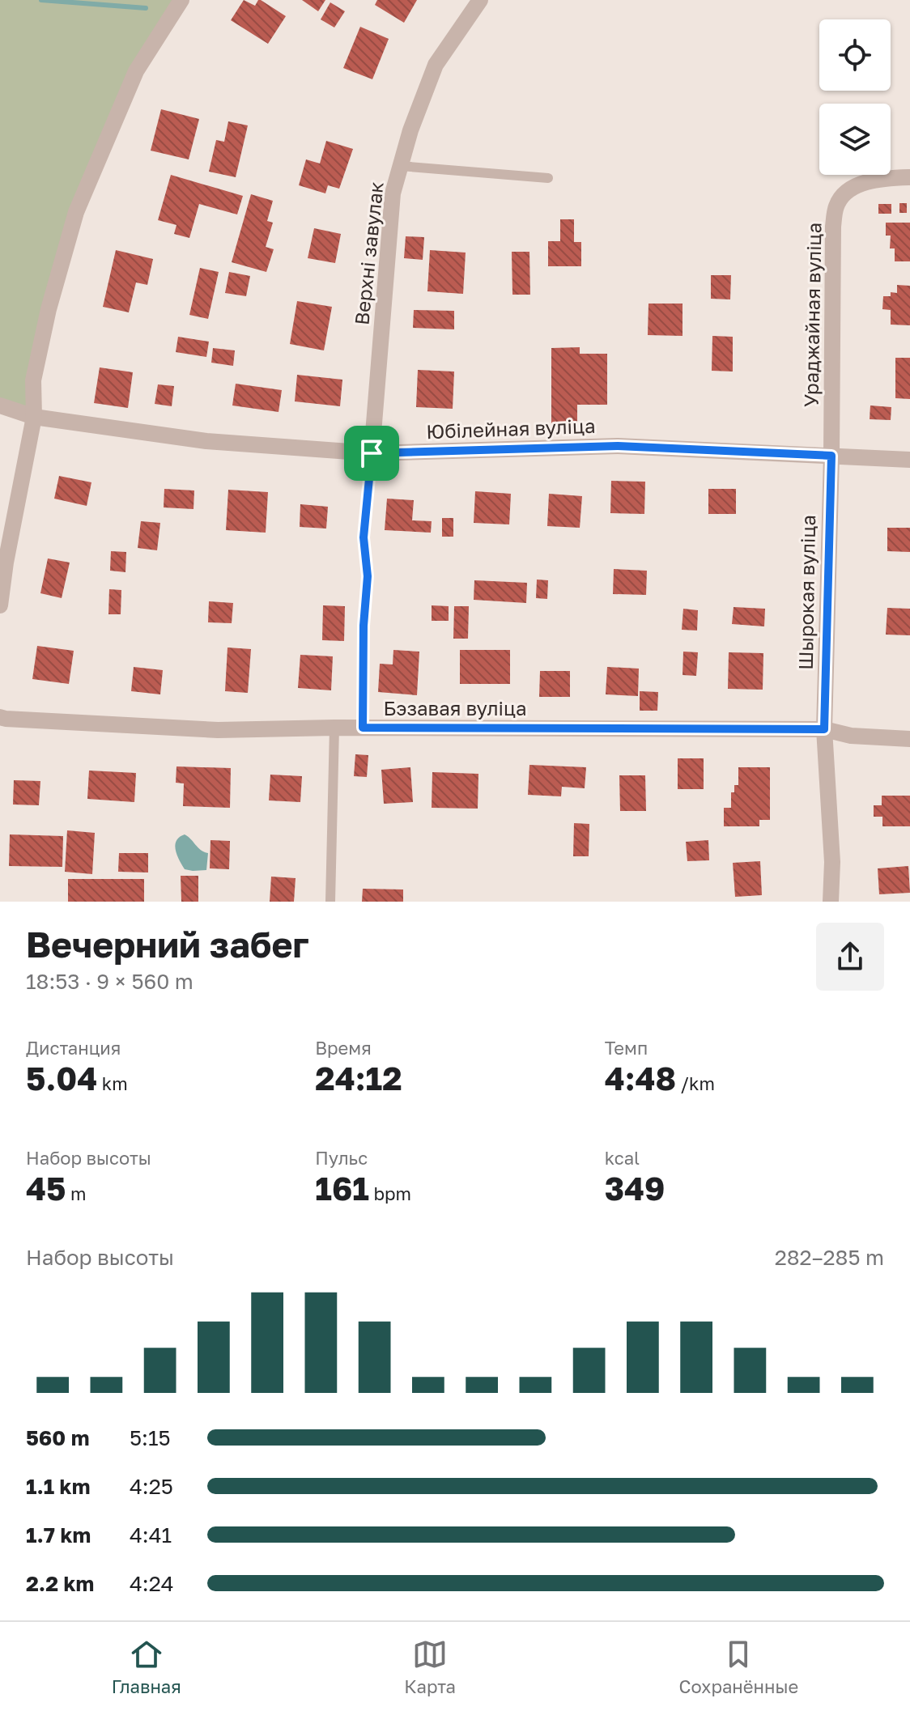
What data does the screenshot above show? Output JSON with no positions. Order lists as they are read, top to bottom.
{
  "streets": {
    "street": [
      "Верхні завулак",
      "Ураджайная вуліца",
      "Юбілейная вуліца",
      "Шырокая вуліца",
      "Бэзавая вуліца"
    ]
  },
  "crossings": [
    ["Верхні завулак", "Юбілейная вуліца"],
    ["Ураджайная вуліца", "Юбілейная вуліца"],
    ["Ураджайная вуліца", "Шырокая вуліца"],
    ["Юбілейная вуліца", "Шырокая вуліца"],
    ["Шырокая вуліца", "Бэзавая вуліца"]
  ],
  "page": {
    "heading": ["Вечерний забег", "18:53 · 9 × 560 m"],
    "stats": [
      ["Дистанция", "5.04 km"],
      ["Время", "24:12"],
      ["Темп", "4:48 /km"],
      ["Набор высоты", "45 m"],
      ["Пульс", "161 bpm"],
      ["kcal", "349"]
    ],
    "chart": ["Набор высоты", "282–285 m"],
    "list": [
      {
        "name": "560 m",
        "note": "5:15"
      },
      {
        "name": "1.1 km",
        "note": "4:25"
      },
      {
        "name": "1.7 km",
        "note": "4:41"
      },
      {
        "name": "2.2 km",
        "note": "4:24"
      }
    ],
    "tabs": ["Главная", "Карта", "Сохранённые"]
  }
}
